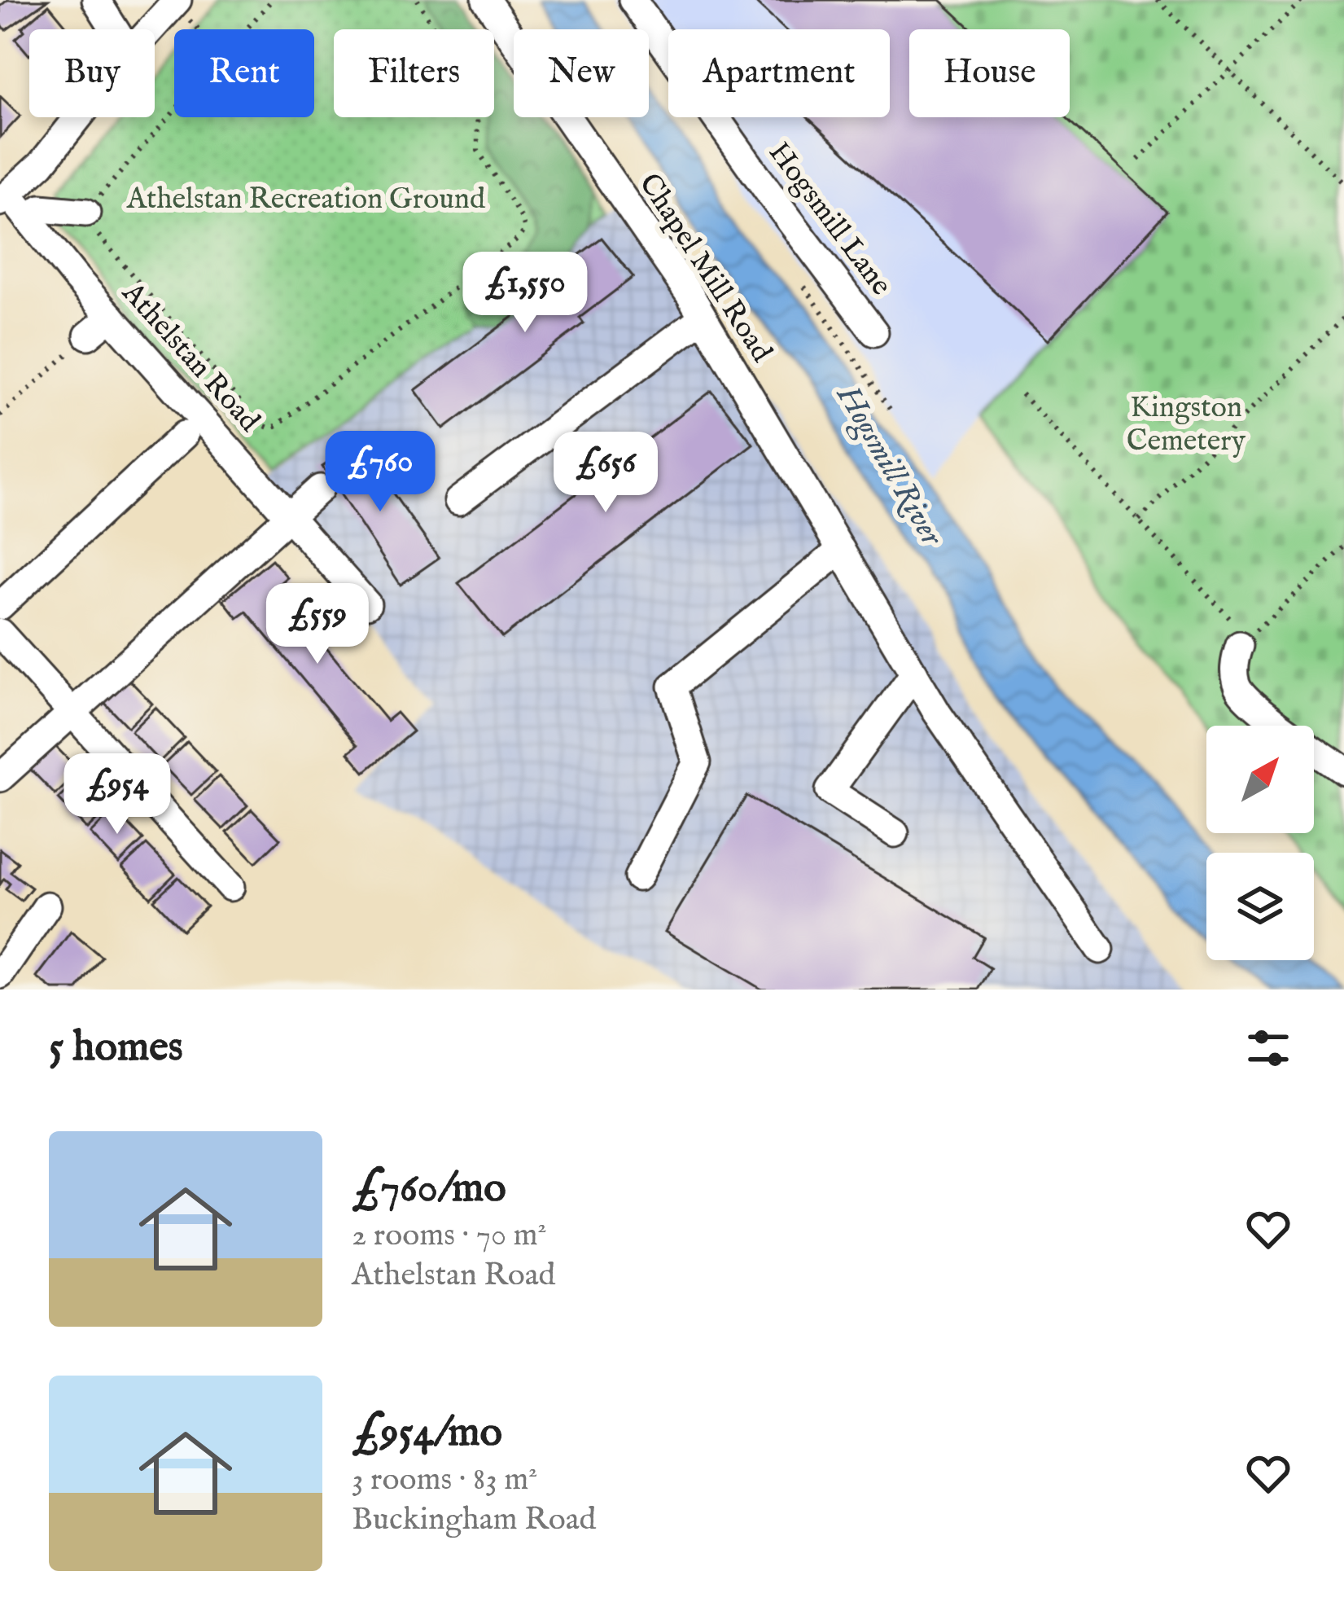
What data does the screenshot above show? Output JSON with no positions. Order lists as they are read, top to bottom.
{
  "streets": {
    "street": ["Hogsmill Lane", "Chapel Mill Road", "Athelstan Road"]
  },
  "water": ["Hogsmill River"],
  "parks": ["Athelstan Recreation Ground", "Kingston Cemetery"],
  "north": "top right",
  "page": {
    "chip": [
      "Buy",
      "Rent",
      "Filters",
      "New",
      "Apartment",
      "House"
    ],
    "price": [
      "£1,550",
      "£760",
      "£656",
      "£559",
      "£954"
    ],
    "heading": "5 homes",
    "list": [
      {
        "name": "£760/mo",
        "note": "2 rooms · 70 m² · Athelstan Road"
      },
      {
        "name": "£954/mo",
        "note": "3 rooms · 83 m² · Buckingham Road"
      }
    ]
  }
}
